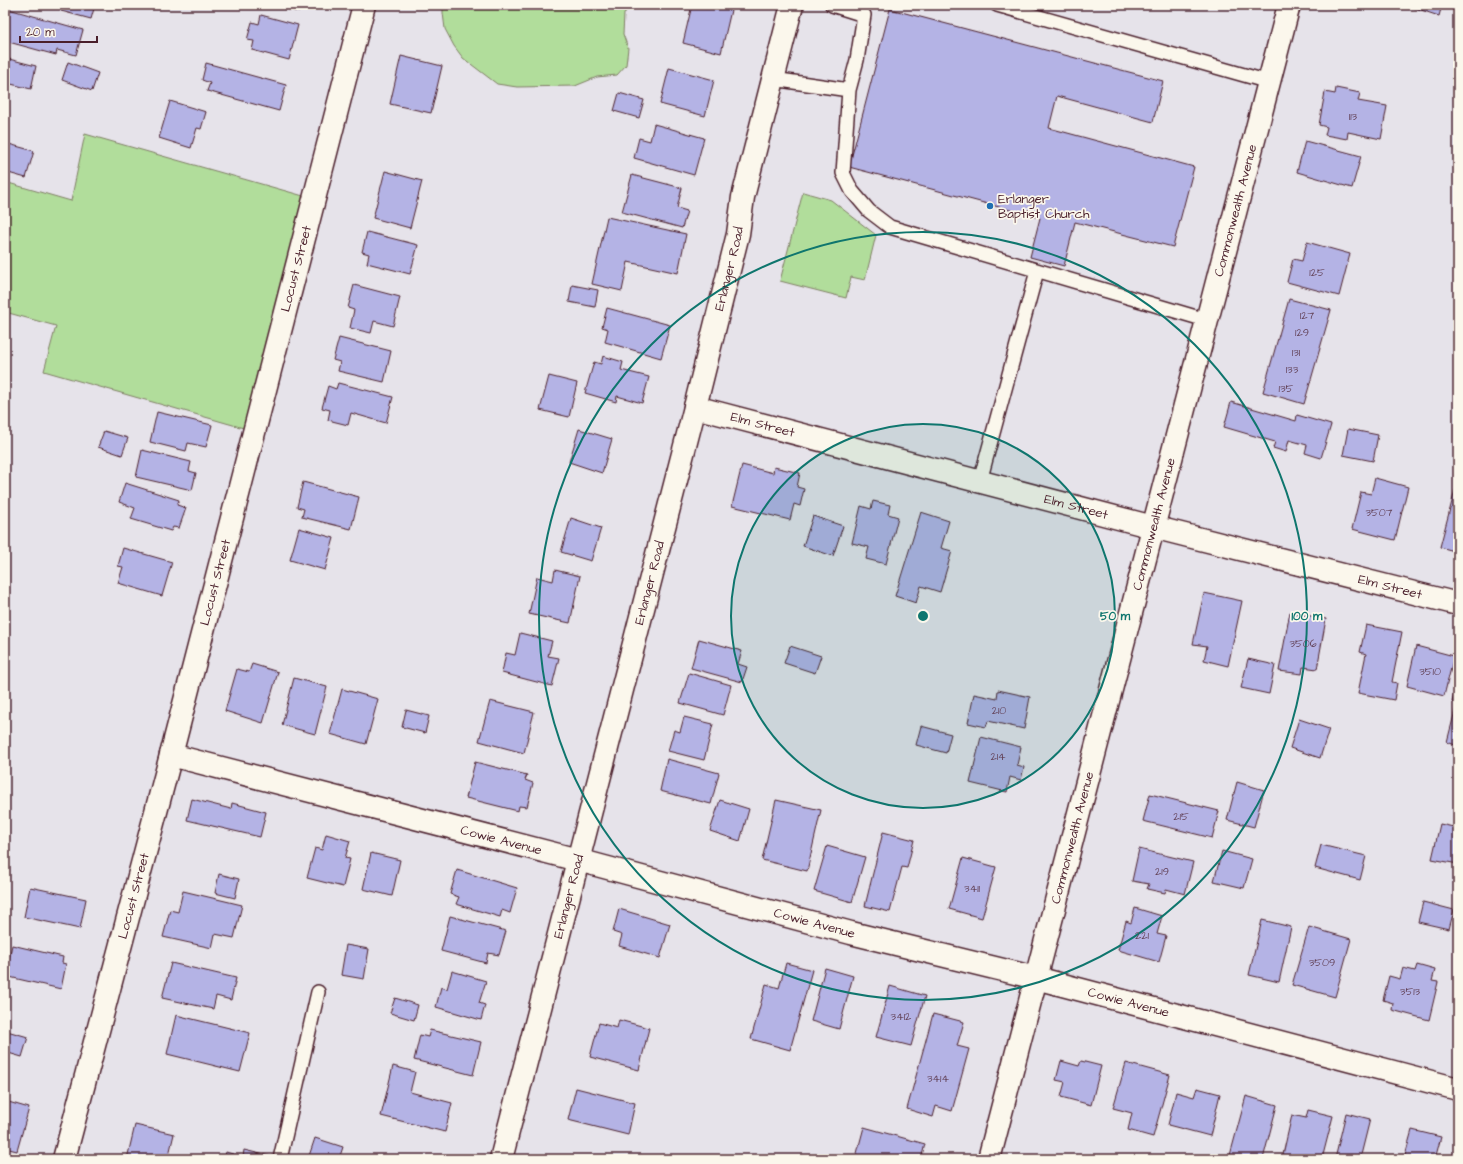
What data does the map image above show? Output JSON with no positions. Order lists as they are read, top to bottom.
{
  "streets": {
    "street": [
      "Commonwealth Avenue",
      "Locust Street",
      "Erlanger Road",
      "Elm Street",
      "Cowie Avenue"
    ]
  },
  "crossings": [
    ["Commonwealth Avenue", "Elm Street"],
    ["Commonwealth Avenue", "Cowie Avenue"],
    ["Locust Street", "Cowie Avenue"],
    ["Erlanger Road", "Elm Street"],
    ["Erlanger Road", "Cowie Avenue"]
  ],
  "places": ["Erlanger Baptist Church"],
  "house_numbers": [
    "113",
    "125",
    "127",
    "129",
    "131",
    "133",
    "135",
    "3507",
    "3506",
    "3510",
    "210",
    "214",
    "215",
    "219",
    "3411",
    "221",
    "3509",
    "3513",
    "3412",
    "3414"
  ],
  "scale_bar": "20 m",
  "rings": ["50 m", "100 m"]
}
